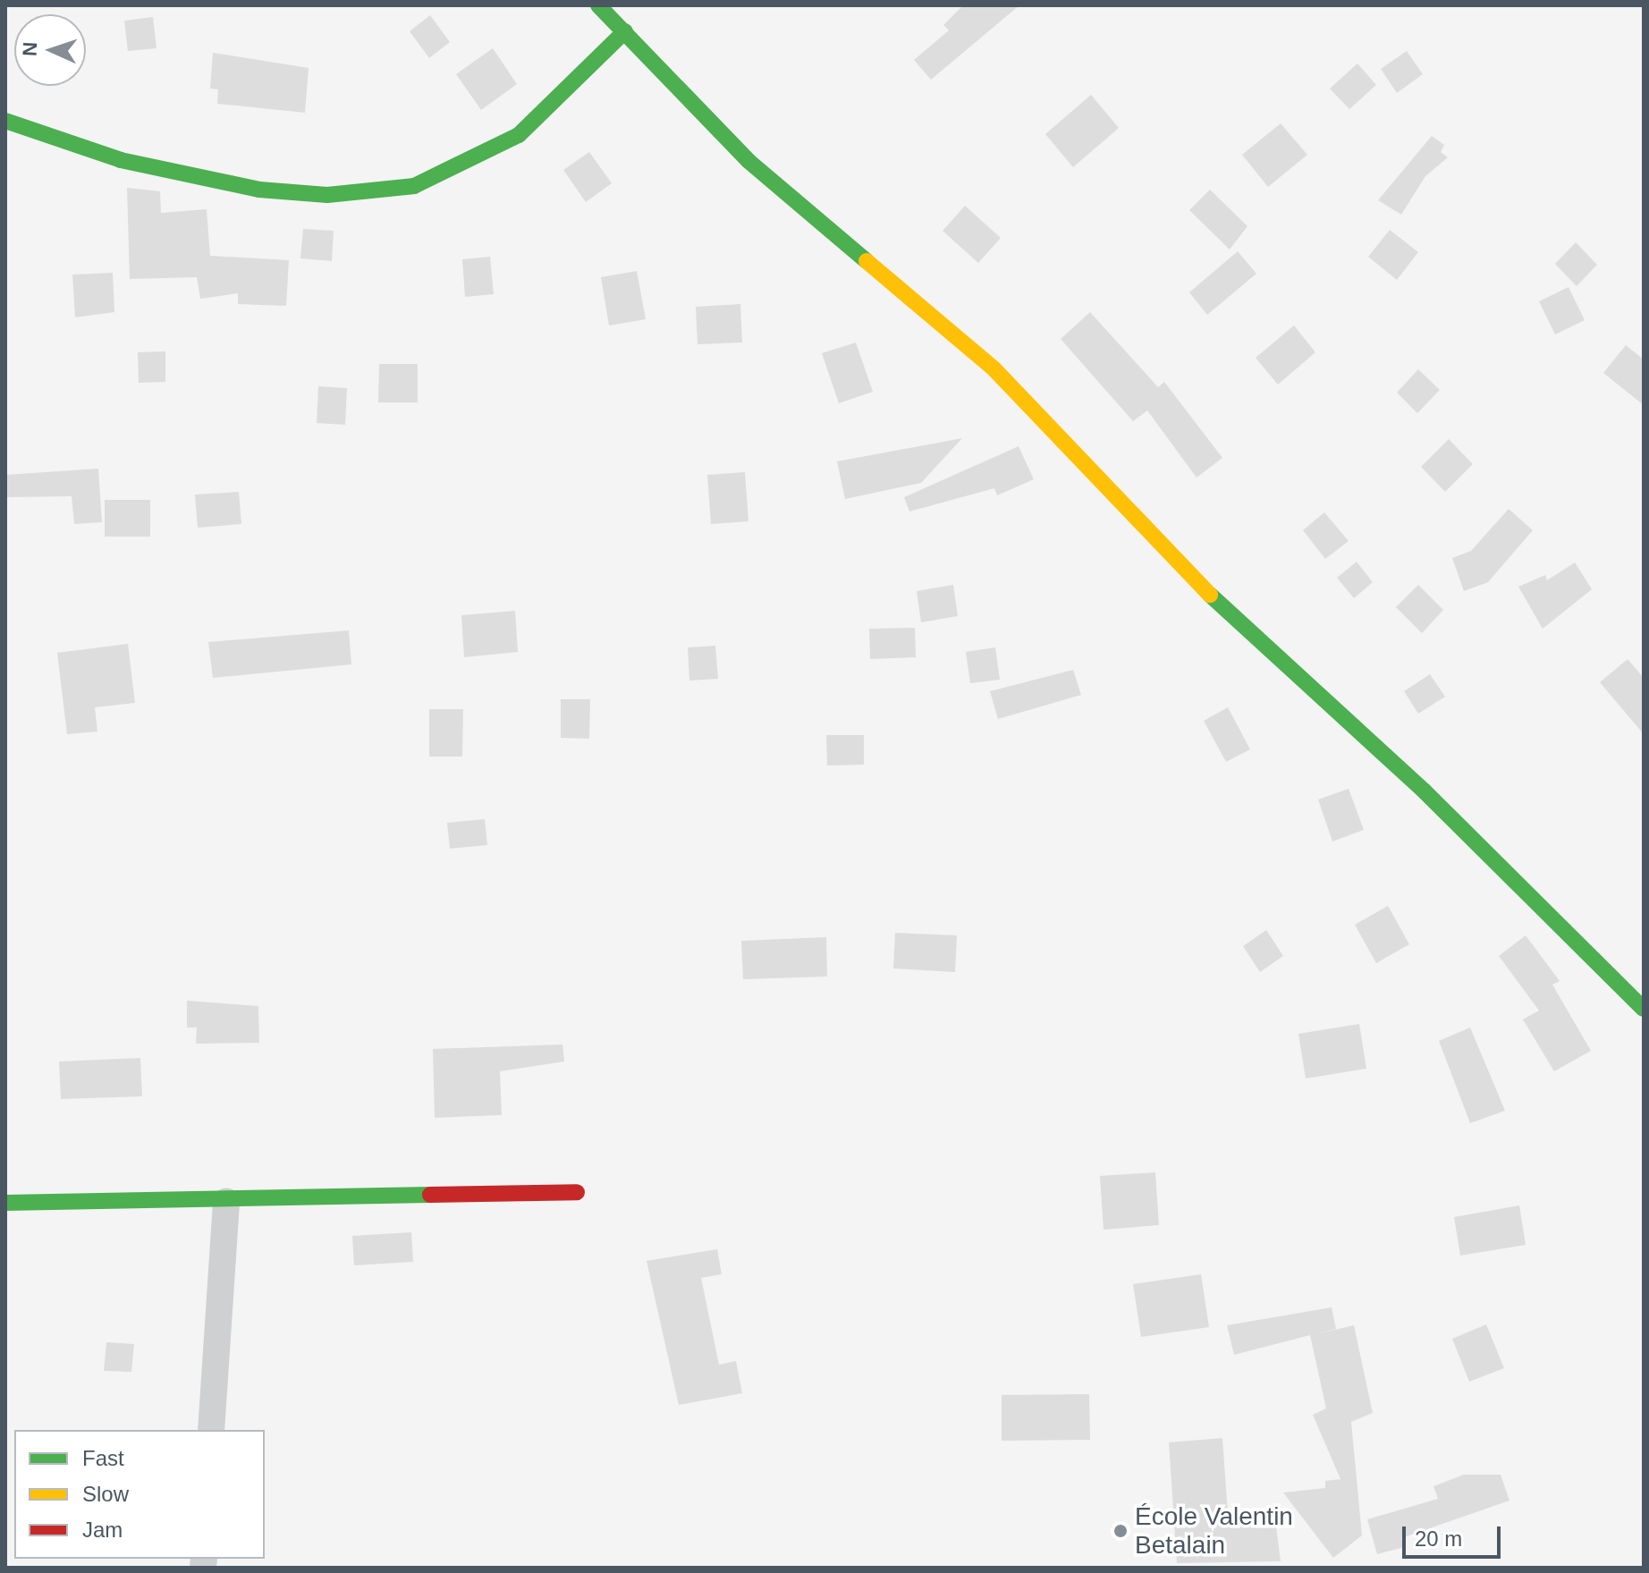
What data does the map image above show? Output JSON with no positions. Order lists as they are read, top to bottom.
{
  "places": ["École Valentin Betalain"],
  "legend": ["Fast", "Slow", "Jam"],
  "scale_bar": "20 m",
  "north": "left"
}
